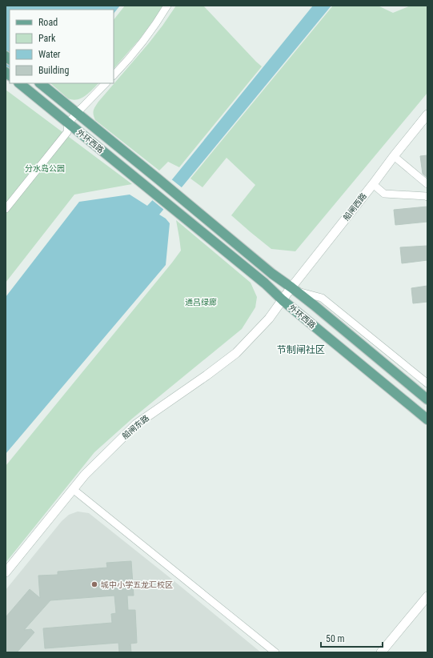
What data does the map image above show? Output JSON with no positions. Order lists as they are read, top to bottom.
{
  "streets": {
    "main road": ["外环西路"],
    "street": ["船闸西路", "船闸东路"]
  },
  "crossings": [
    ["外环西路", "船闸西路"],
    ["外环西路", "船闸东路"],
    ["船闸西路", "船闸东路"]
  ],
  "districts": ["节制闸社区"],
  "parks": ["分水岛公园", "通吕绿廊"],
  "places": ["城中小学五龙汇校区"],
  "legend": [
    "Road",
    "Park",
    "Water",
    "Building"
  ],
  "scale_bar": "50 m"
}
